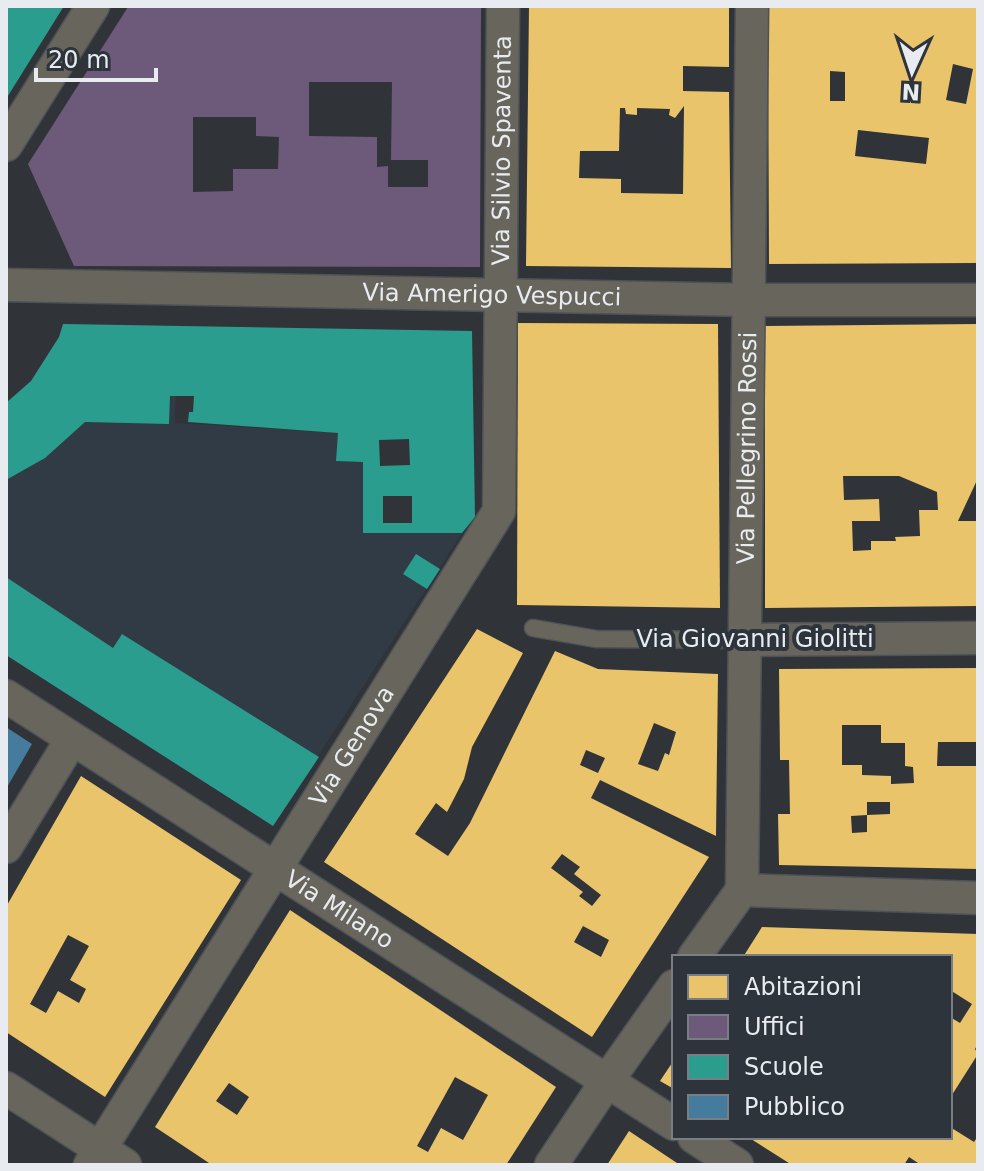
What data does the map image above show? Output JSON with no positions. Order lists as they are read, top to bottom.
{
  "streets": {
    "street": [
      "Via Silvio Spaventa",
      "Via Amerigo Vespucci",
      "Via Pellegrino Rossi",
      "Via Giovanni Giolitti",
      "Via Genova",
      "Via Milano"
    ]
  },
  "crossings": [
    ["Via Silvio Spaventa", "Via Amerigo Vespucci"],
    ["Via Silvio Spaventa", "Via Genova"],
    ["Via Amerigo Vespucci", "Via Pellegrino Rossi"],
    ["Via Amerigo Vespucci", "Via Genova"],
    ["Via Pellegrino Rossi", "Via Giovanni Giolitti"],
    ["Via Genova", "Via Milano"]
  ],
  "legend": [
    "Abitazioni",
    "Uffici",
    "Scuole",
    "Pubblico"
  ],
  "scale_bar": "20 m",
  "north": "bottom"
}
